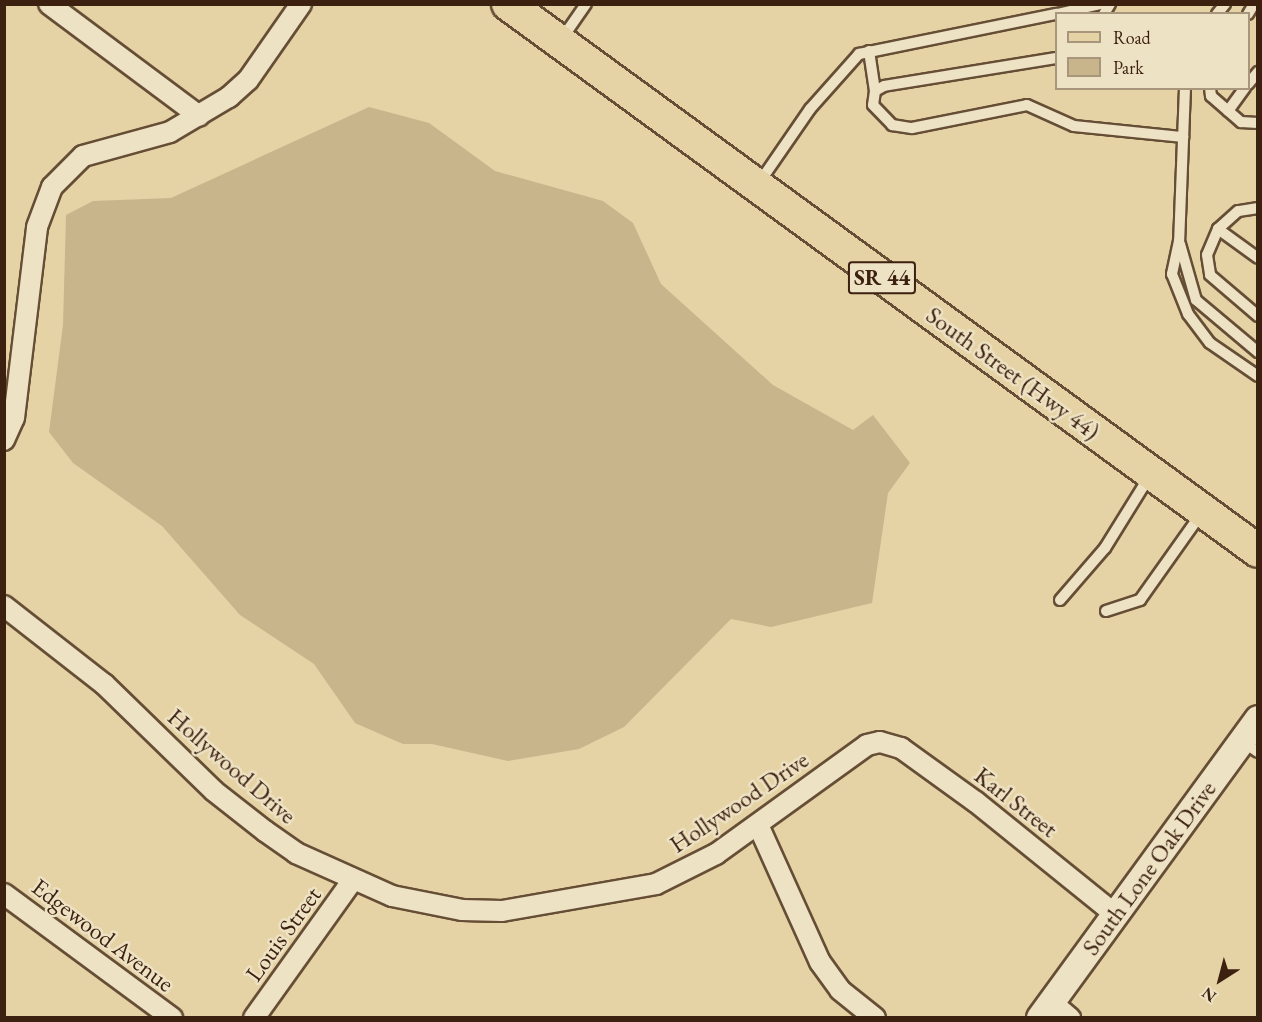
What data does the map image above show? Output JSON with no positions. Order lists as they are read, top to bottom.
{
  "streets": {
    "main road": ["SR 44", "South Street (Hwy 44)"],
    "street": [
      "Hollywood Drive",
      "Karl Street",
      "South Lone Oak Drive",
      "Louis Street",
      "Edgewood Avenue"
    ]
  },
  "crossings": [
    ["Hollywood Drive", "Karl Street"],
    ["Hollywood Drive", "Louis Street"],
    ["Karl Street", "South Lone Oak Drive"]
  ],
  "legend": ["Road", "Park"],
  "north": "bottom left"
}
